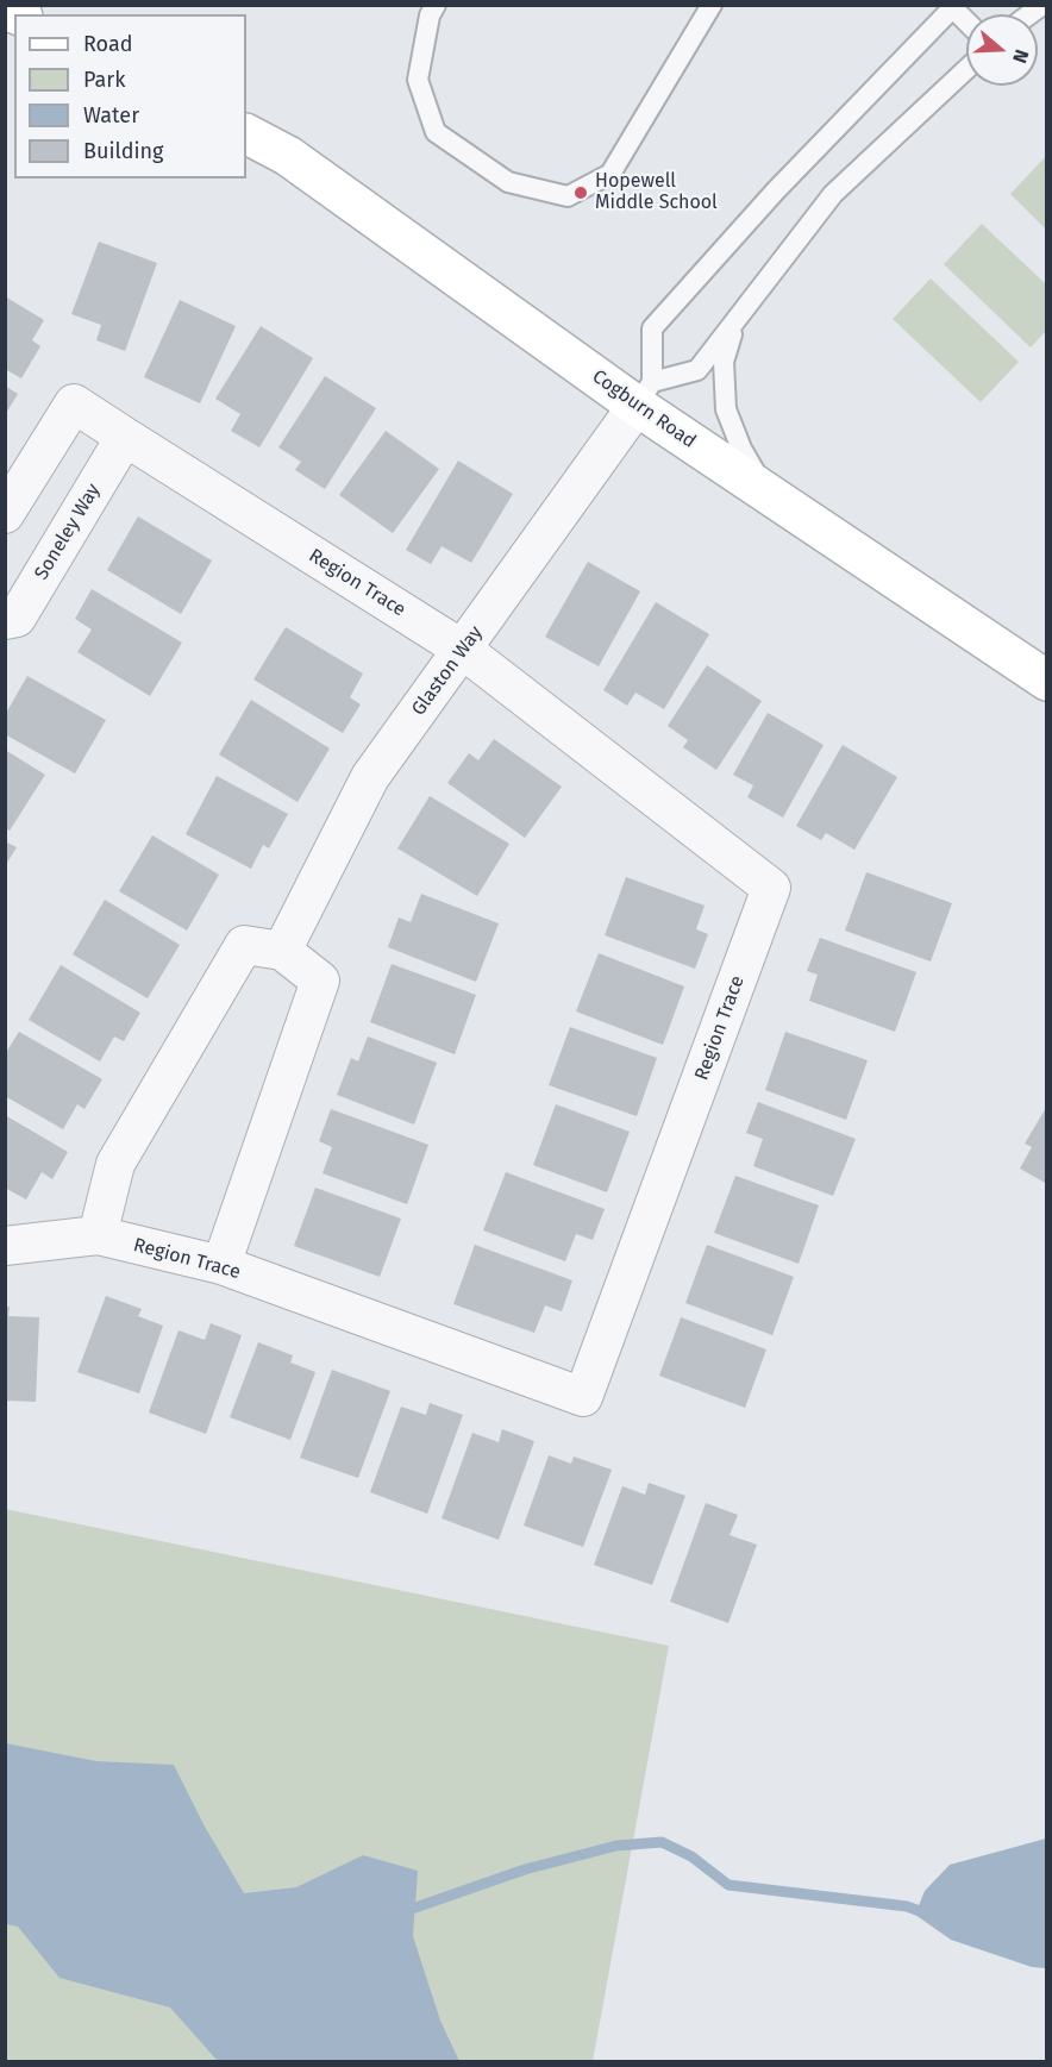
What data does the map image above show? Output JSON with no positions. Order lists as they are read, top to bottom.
{
  "streets": {
    "street": [
      "Cogburn Road",
      "Soneley Way",
      "Region Trace",
      "Glaston Way"
    ]
  },
  "crossings": [
    ["Cogburn Road", "Glaston Way"],
    ["Soneley Way", "Region Trace"],
    ["Region Trace", "Glaston Way"]
  ],
  "places": ["Hopewell Middle School"],
  "legend": [
    "Road",
    "Park",
    "Water",
    "Building"
  ],
  "north": "right"
}
